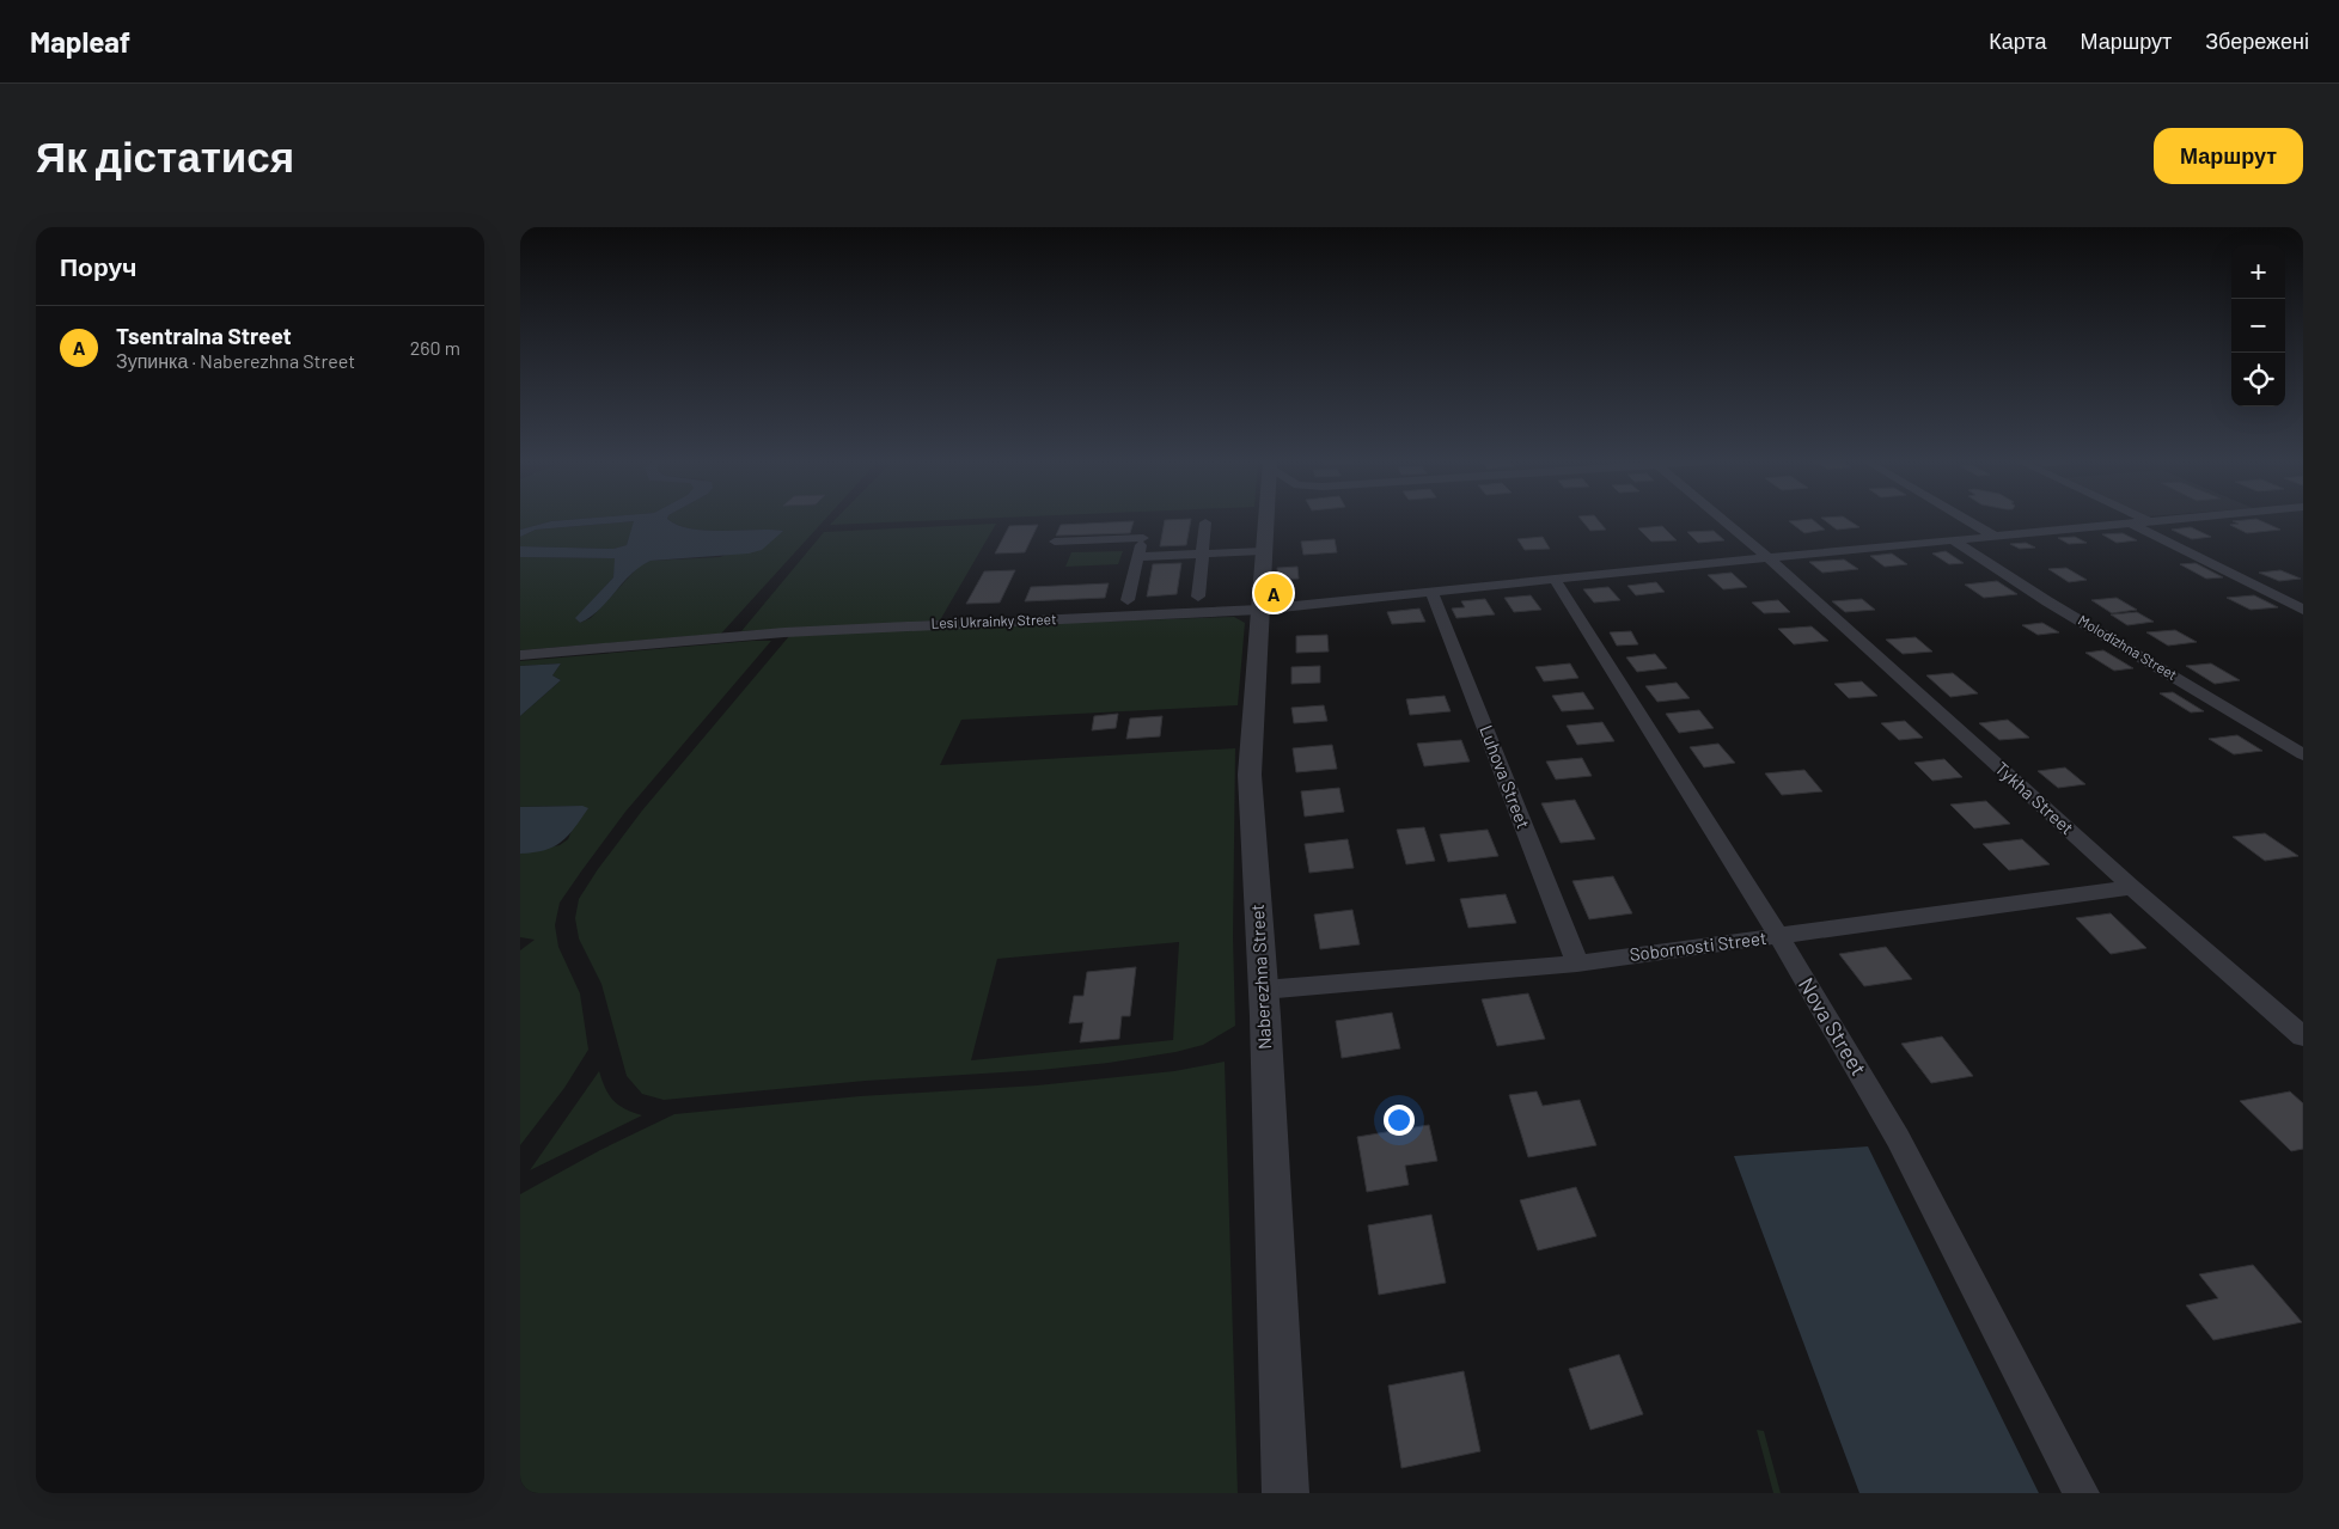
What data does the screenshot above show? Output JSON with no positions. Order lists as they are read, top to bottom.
{
  "streets": {
    "street": [
      "Lesi Ukrainky Street",
      "Molodizhna Street",
      "Luhova Street",
      "Tykha Street",
      "Sobornosti Street",
      "Naberezhna Street",
      "Nova Street"
    ]
  },
  "crossings": [
    ["Lesi Ukrainky Street", "Molodizhna Street"],
    ["Lesi Ukrainky Street", "Luhova Street"],
    ["Lesi Ukrainky Street", "Tykha Street"],
    ["Lesi Ukrainky Street", "Naberezhna Street"],
    ["Lesi Ukrainky Street", "Nova Street"],
    ["Luhova Street", "Sobornosti Street"],
    ["Tykha Street", "Sobornosti Street"],
    ["Sobornosti Street", "Naberezhna Street"],
    ["Sobornosti Street", "Nova Street"]
  ],
  "page": {
    "header": "Mapleaf",
    "nav": ["Карта", "Маршрут", "Збережені"],
    "buttons": "Маршрут",
    "title": "Як дістатися",
    "heading": "Поруч",
    "map_buttons": ["+", "−"],
    "list": [
      {
        "mark": "A",
        "name": "Tsentralna Street",
        "note": "Зупинка · Naberezhna Street",
        "value": "260 m"
      }
    ],
    "pins": "A"
  }
}
